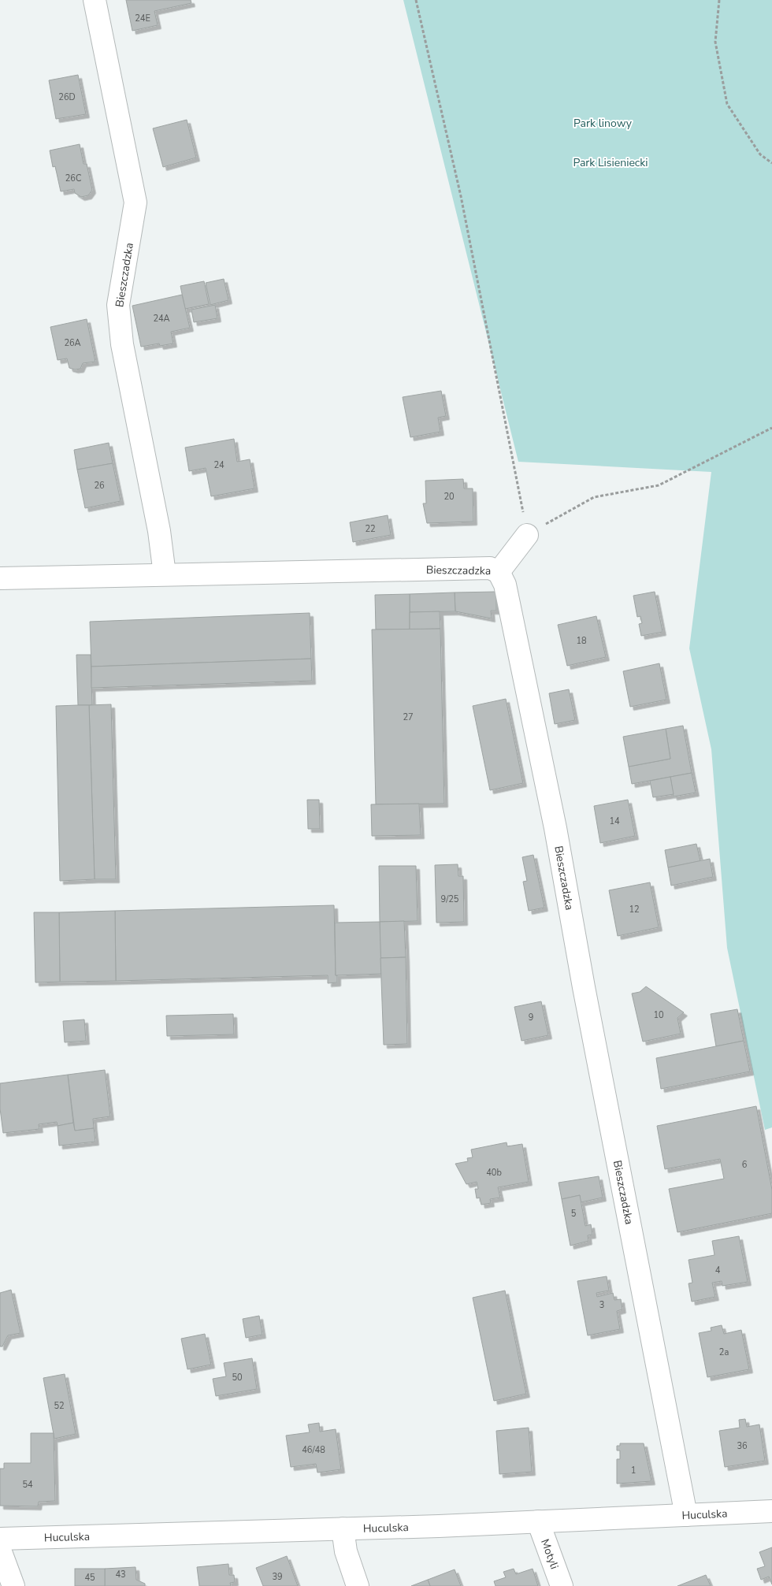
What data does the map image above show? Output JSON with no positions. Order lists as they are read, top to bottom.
{
  "streets": {
    "street": ["Bieszczadzka", "Huculska", "Motyli"]
  },
  "crossings": [
    ["Bieszczadzka", "Huculska"],
    ["Huculska", "Motyli"]
  ],
  "parks": ["Park linowy", "Park Lisieniecki"],
  "house_numbers": [
    "24E",
    "26D",
    "26C",
    "24A",
    "26A",
    "24",
    "26",
    "20",
    "22",
    "18",
    "27",
    "14",
    "9/25",
    "12",
    "10",
    "9",
    "6",
    "40b",
    "5",
    "4",
    "3",
    "2a",
    "50",
    "52",
    "36",
    "46/48",
    "1",
    "54",
    "43",
    "39",
    "45"
  ]
}
